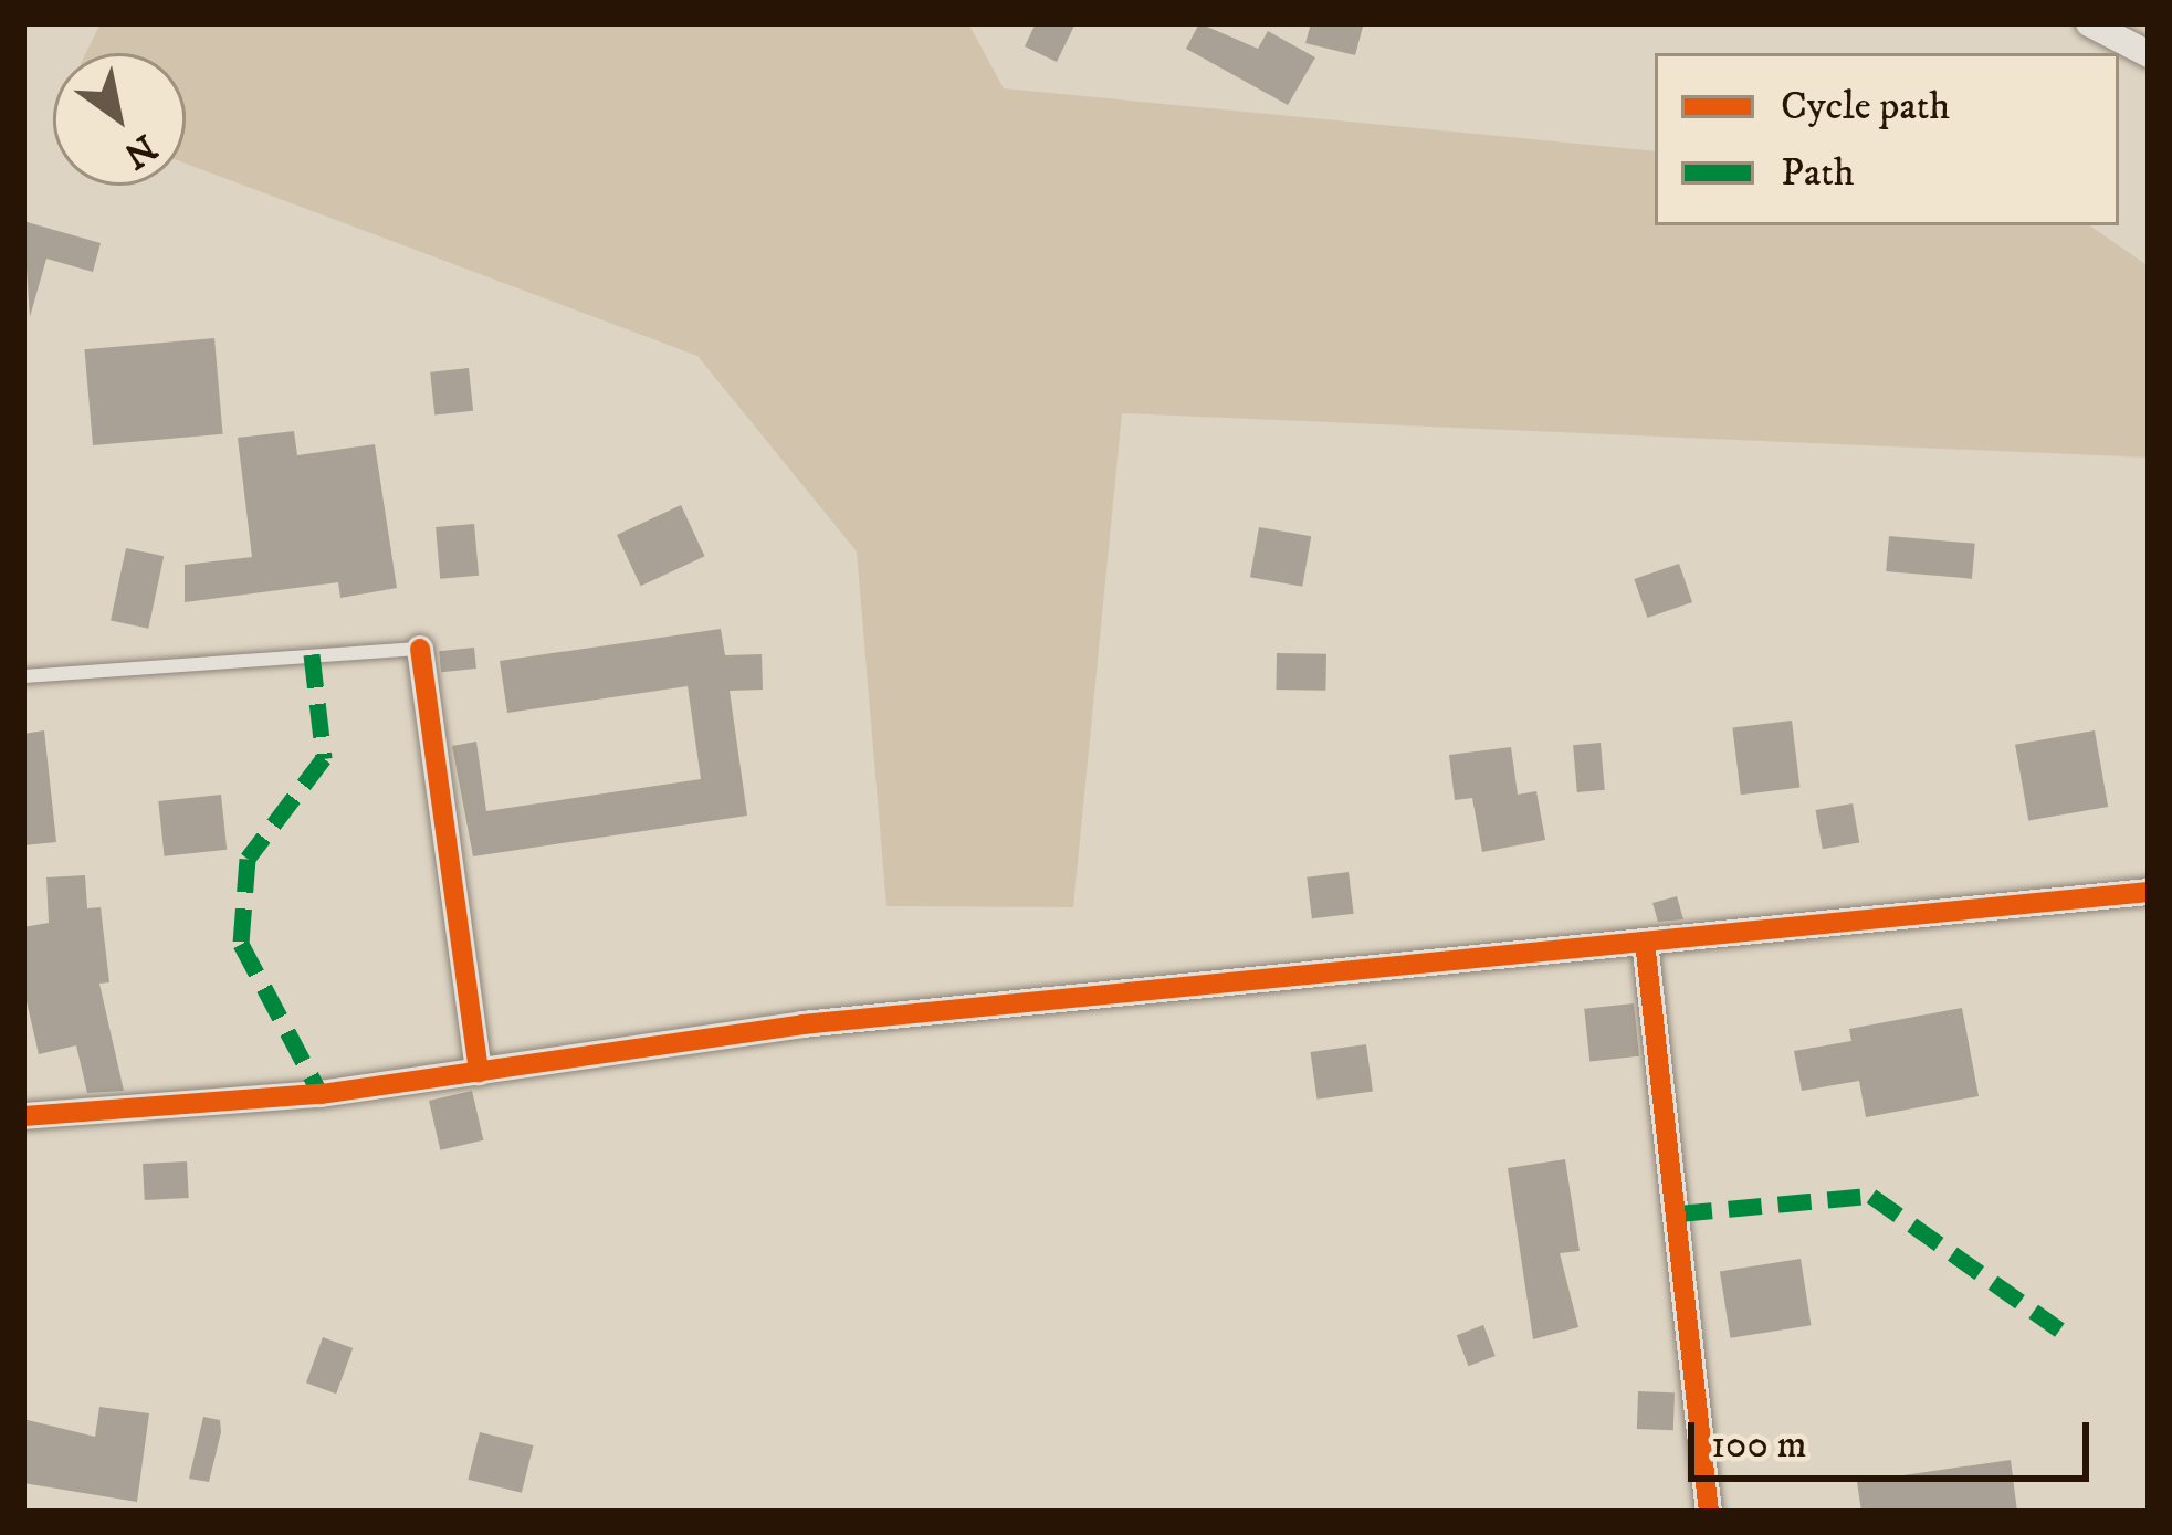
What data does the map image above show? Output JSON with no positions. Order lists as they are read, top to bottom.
{
  "legend": ["Cycle path", "Path"],
  "scale_bar": "100 m",
  "north": "bottom right"
}
